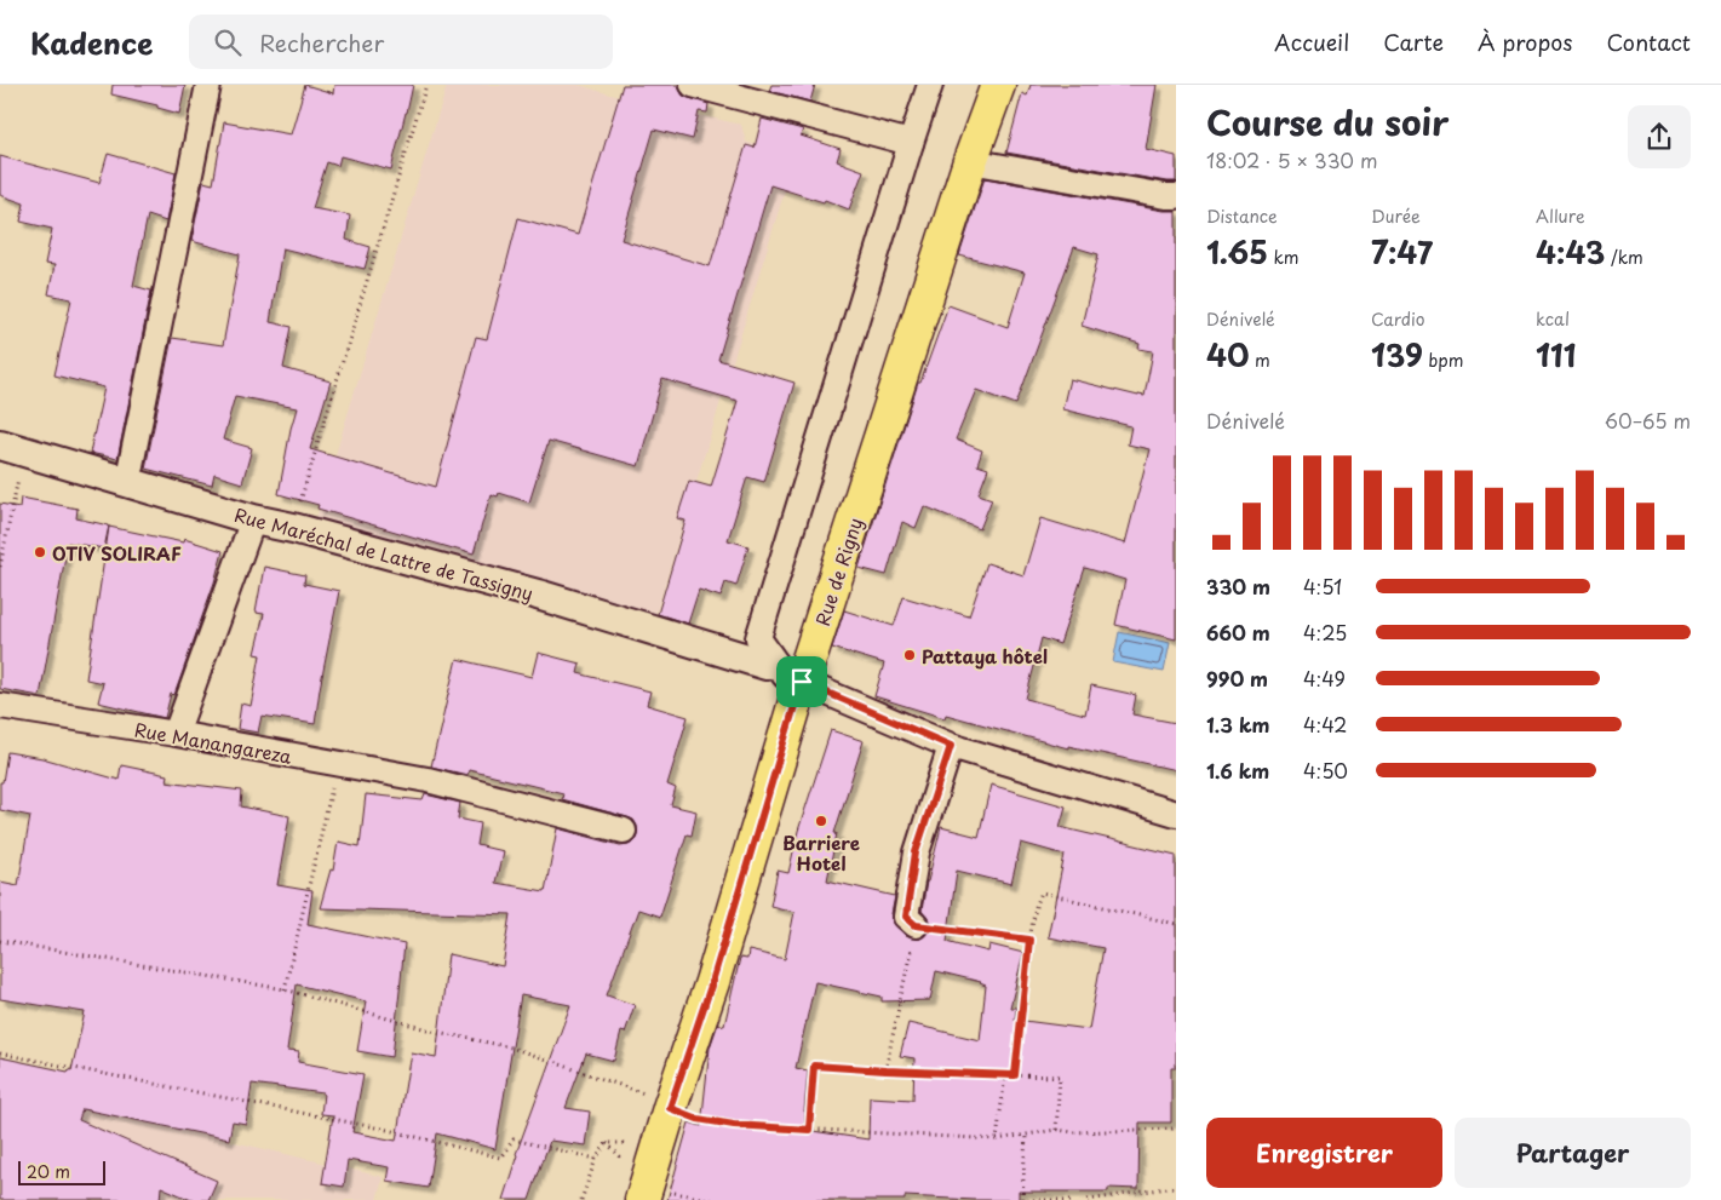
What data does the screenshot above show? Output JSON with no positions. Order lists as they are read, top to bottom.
{
  "streets": {
    "main road": ["Rue de Rigny"],
    "street": ["Rue Maréchal de Lattre de Tassigny", "Rue Manangareza"]
  },
  "crossings": [
    ["Rue Maréchal de Lattre de Tassigny", "Rue de Rigny"]
  ],
  "places": ["OTIV SOLIRAF", "Pattaya hôtel", "Barriere Hotel"],
  "scale_bar": "20 m",
  "page": {
    "header": "Kadence",
    "search": "Rechercher",
    "nav": [
      "Accueil",
      "Carte",
      "À propos",
      "Contact"
    ],
    "heading": ["Course du soir", "18:02 · 5 × 330 m"],
    "stats": [
      ["Distance", "1.65 km"],
      ["Durée", "7:47"],
      ["Allure", "4:43 /km"],
      ["Dénivelé", "40 m"],
      ["Cardio", "139 bpm"],
      ["kcal", "111"]
    ],
    "chart": ["Dénivelé", "60–65 m"],
    "list": [
      {
        "name": "330 m",
        "note": "4:51"
      },
      {
        "name": "660 m",
        "note": "4:25"
      },
      {
        "name": "990 m",
        "note": "4:49"
      },
      {
        "name": "1.3 km",
        "note": "4:42"
      },
      {
        "name": "1.6 km",
        "note": "4:50"
      }
    ],
    "buttons": ["Enregistrer", "Partager"],
    "scale": "20 m"
  }
}
